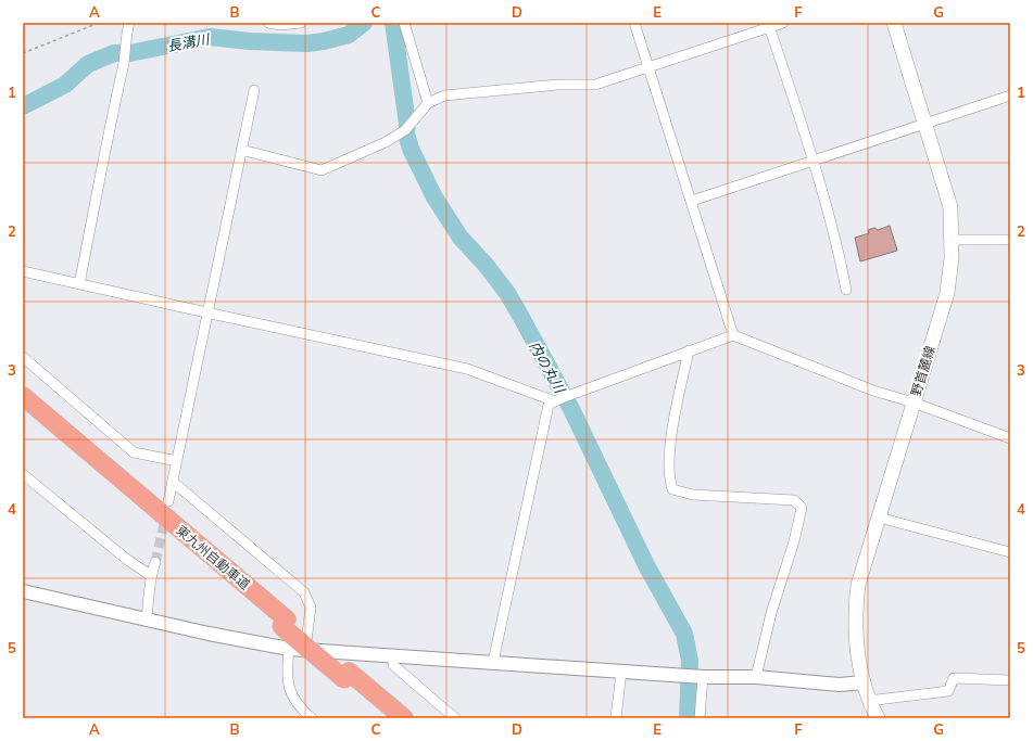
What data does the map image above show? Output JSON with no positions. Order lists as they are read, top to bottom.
{
  "streets": {
    "highway": ["東九州自動車道"],
    "main road": ["野首麓線"]
  },
  "water": ["長溝川", "内の丸川"],
  "grid": {
    "columns": [
      "A",
      "B",
      "C",
      "D",
      "E",
      "F",
      "G"
    ],
    "rows": [
      "1",
      "2",
      "3",
      "4",
      "5"
    ]
  }
}
